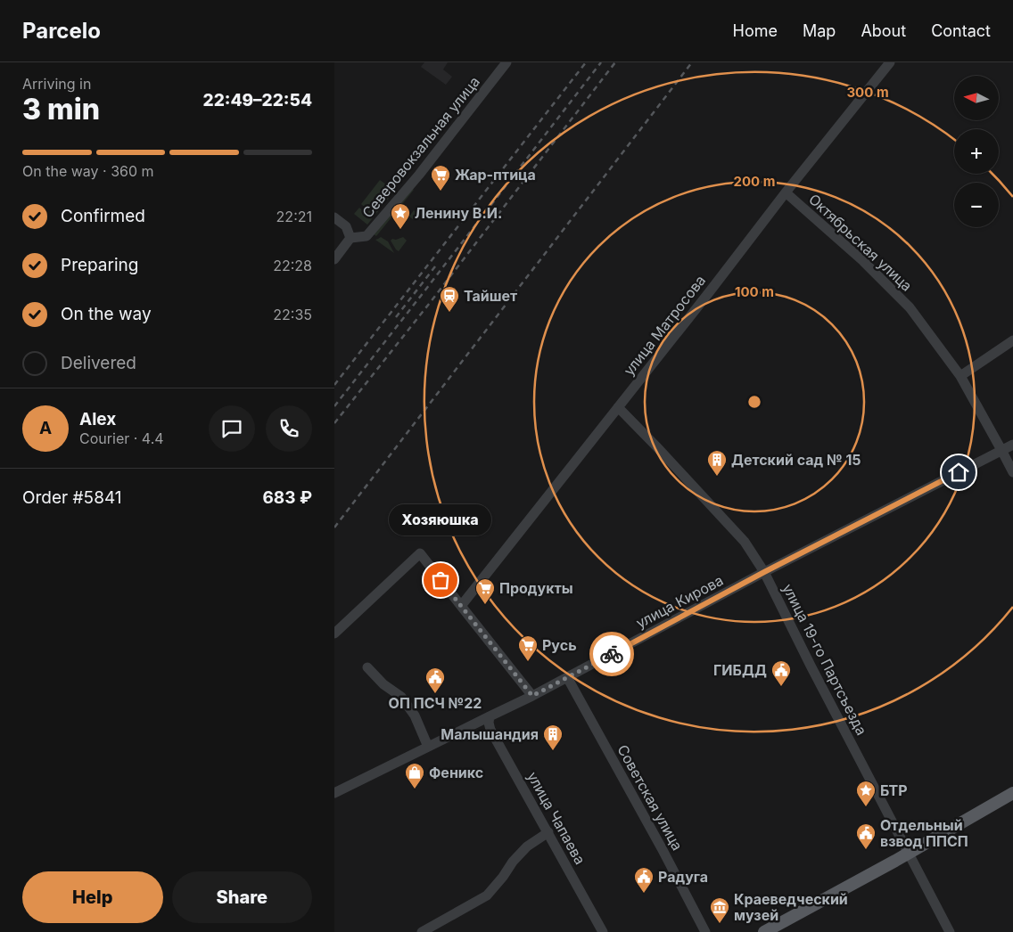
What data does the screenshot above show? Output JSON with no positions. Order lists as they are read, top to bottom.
{
  "streets": {
    "street": [
      "Северовокзальная улица",
      "Октябрьская улица",
      "улица Матросова",
      "улица Кирова",
      "улица 19-го Партсъезда",
      "Советская улица",
      "улица Чапаева"
    ]
  },
  "crossings": [
    ["Октябрьская улица", "улица Матросова"],
    ["Октябрьская улица", "улица Кирова"],
    ["улица Матросова", "улица 19-го Партсъезда"],
    ["улица Кирова", "улица 19-го Партсъезда"],
    ["улица Кирова", "Советская улица"],
    ["улица Кирова", "улица Чапаева"]
  ],
  "places": {
    "supermarket": ["Жар-птица", "Продукты", "Русь"],
    "place": ["Ленину В.И.", "БТР"],
    "station": ["Тайшет"],
    "building": ["Детский сад № 15", "Малышандия"],
    "other": ["Хозяюшка"],
    "public building": [
      "ГИБДД",
      "ОП ПСЧ №22",
      "Отдельный взвод ППСП",
      "Радуга"
    ],
    "shop": ["Феникс"],
    "museum": ["Краеведческий музей"]
  },
  "north": "left",
  "page": {
    "header": "Parcelo",
    "nav": [
      "Home",
      "Map",
      "About",
      "Contact"
    ],
    "heading": ["3 min", "Arriving in", "22:49–22:54"],
    "panel": [
      "Alex",
      "Courier · 4.4",
      "Order #5841",
      "683 ₽"
    ],
    "map_buttons": ["+", "−"],
    "bar": "On the way · 360 m",
    "list": [
      ["Confirmed", "22:21"],
      ["Preparing", "22:28"],
      ["On the way", "22:35"],
      "Delivered"
    ],
    "round": "A",
    "bubble": "Хозяюшка",
    "buttons": ["Help", "Share"]
  },
  "rings": ["300 m", "200 m", "100 m"]
}
